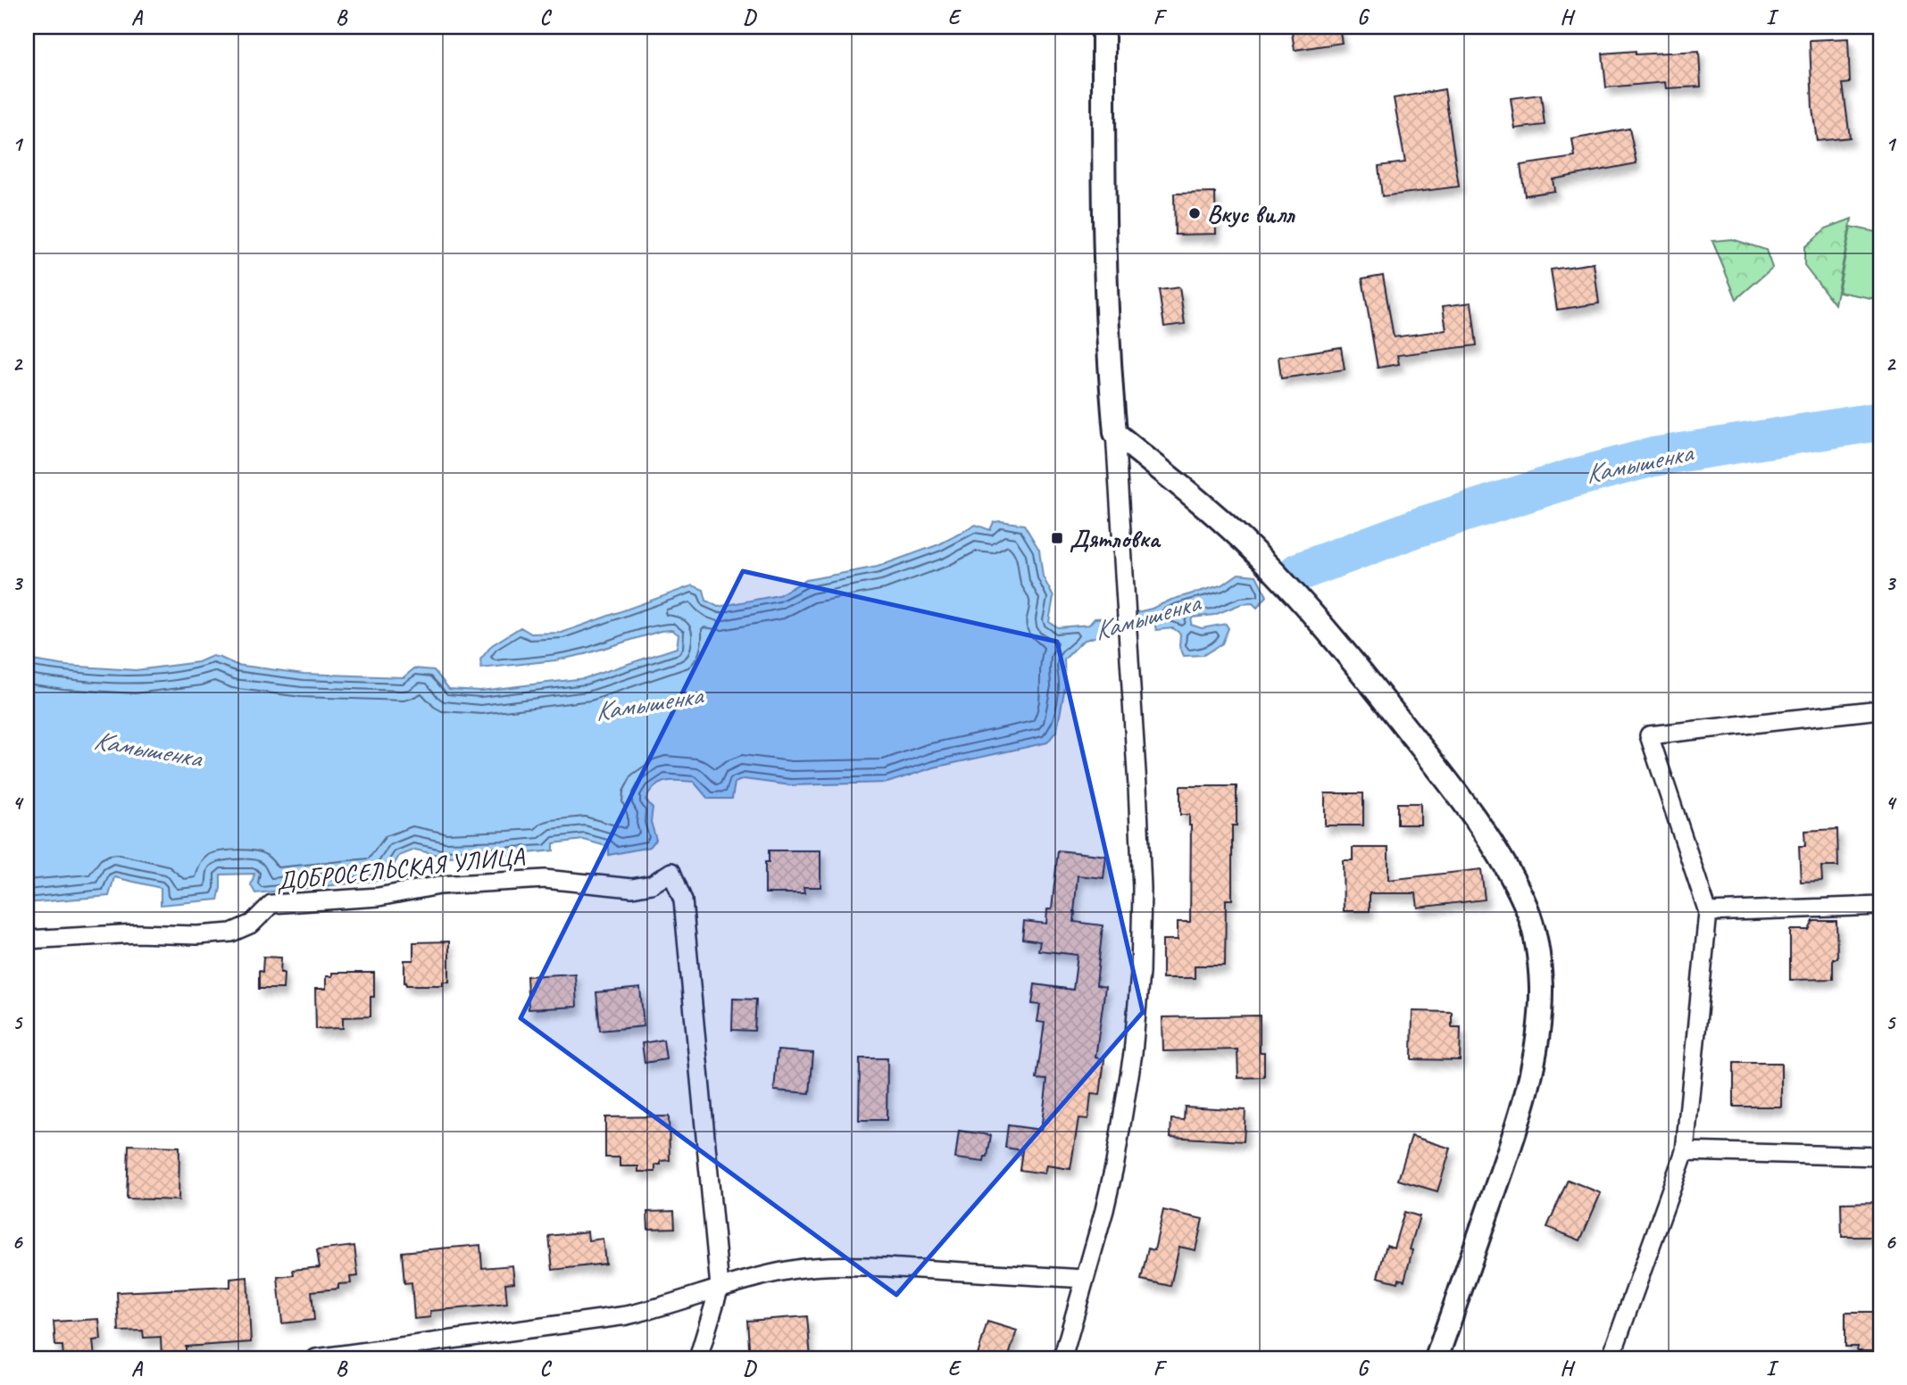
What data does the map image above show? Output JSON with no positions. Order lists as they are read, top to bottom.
{
  "streets": {
    "street": ["ДОБРОСЕЛЬСКАЯ УЛИЦА"]
  },
  "water": ["Камышенка"],
  "places": {
    "other": ["Вкус вилл"],
    "transit": ["Дятловка"]
  },
  "grid": {
    "columns": [
      "A",
      "B",
      "C",
      "D",
      "E",
      "F",
      "G",
      "H",
      "I"
    ],
    "rows": [
      "1",
      "2",
      "3",
      "4",
      "5",
      "6"
    ]
  }
}
